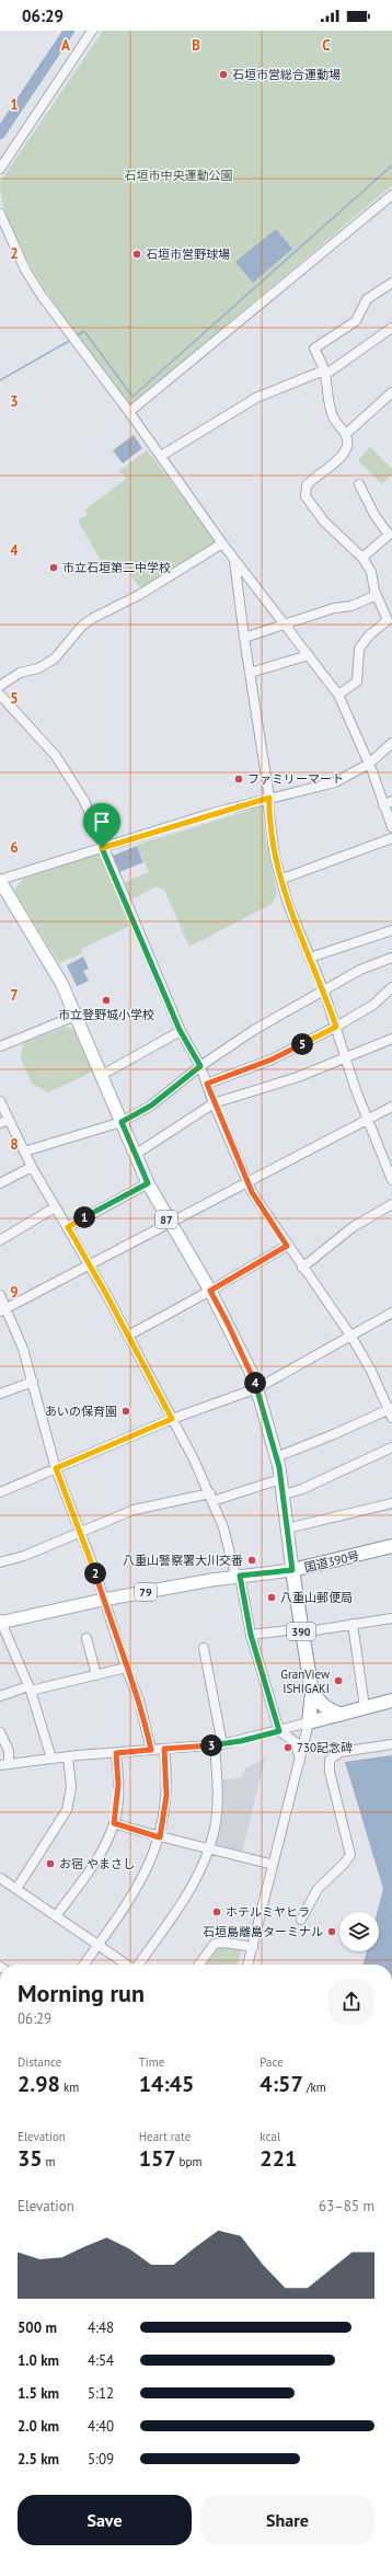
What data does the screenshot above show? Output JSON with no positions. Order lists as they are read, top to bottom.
{
  "streets": {
    "highway": ["国道390号", "390"],
    "main road": ["87", "79"]
  },
  "crossings": [
    ["87", "国道390号"],
    ["87", "79"],
    ["国道390号", "79"]
  ],
  "parks": ["石垣市中央運動公園"],
  "places": [
    "石垣市営総合運動場",
    "石垣市営野球場",
    "市立石垣第二中学校",
    "ファミリーマート",
    "市立登野城小学校",
    "あいの保育園",
    "八重山警察署大川交番",
    "八重山郵便局",
    "GranView ISHIGAKI",
    "730記念碑",
    "お宿 やまさし",
    "ホテルミヤヒラ",
    "石垣島離島ターミナル"
  ],
  "page": {
    "status": "06:29",
    "pins": [
      "5",
      "1",
      "4",
      "2",
      "3"
    ],
    "heading": ["Morning run", "06:29"],
    "stats": [
      ["Distance", "2.98 km"],
      ["Time", "14:45"],
      ["Pace", "4:57 /km"],
      ["Elevation", "35 m"],
      ["Heart rate", "157 bpm"],
      ["kcal", "221"]
    ],
    "chart": ["Elevation", "63–85 m"],
    "list": [
      {
        "name": "500 m",
        "note": "4:48"
      },
      {
        "name": "1.0 km",
        "note": "4:54"
      },
      {
        "name": "1.5 km",
        "note": "5:12"
      },
      {
        "name": "2.0 km",
        "note": "4:40"
      },
      {
        "name": "2.5 km",
        "note": "5:09"
      }
    ],
    "buttons": ["Save", "Share"]
  },
  "grid": {
    "columns": ["A", "B", "C"],
    "rows": [
      "1",
      "2",
      "3",
      "4",
      "5",
      "6",
      "7",
      "8",
      "9"
    ]
  }
}
